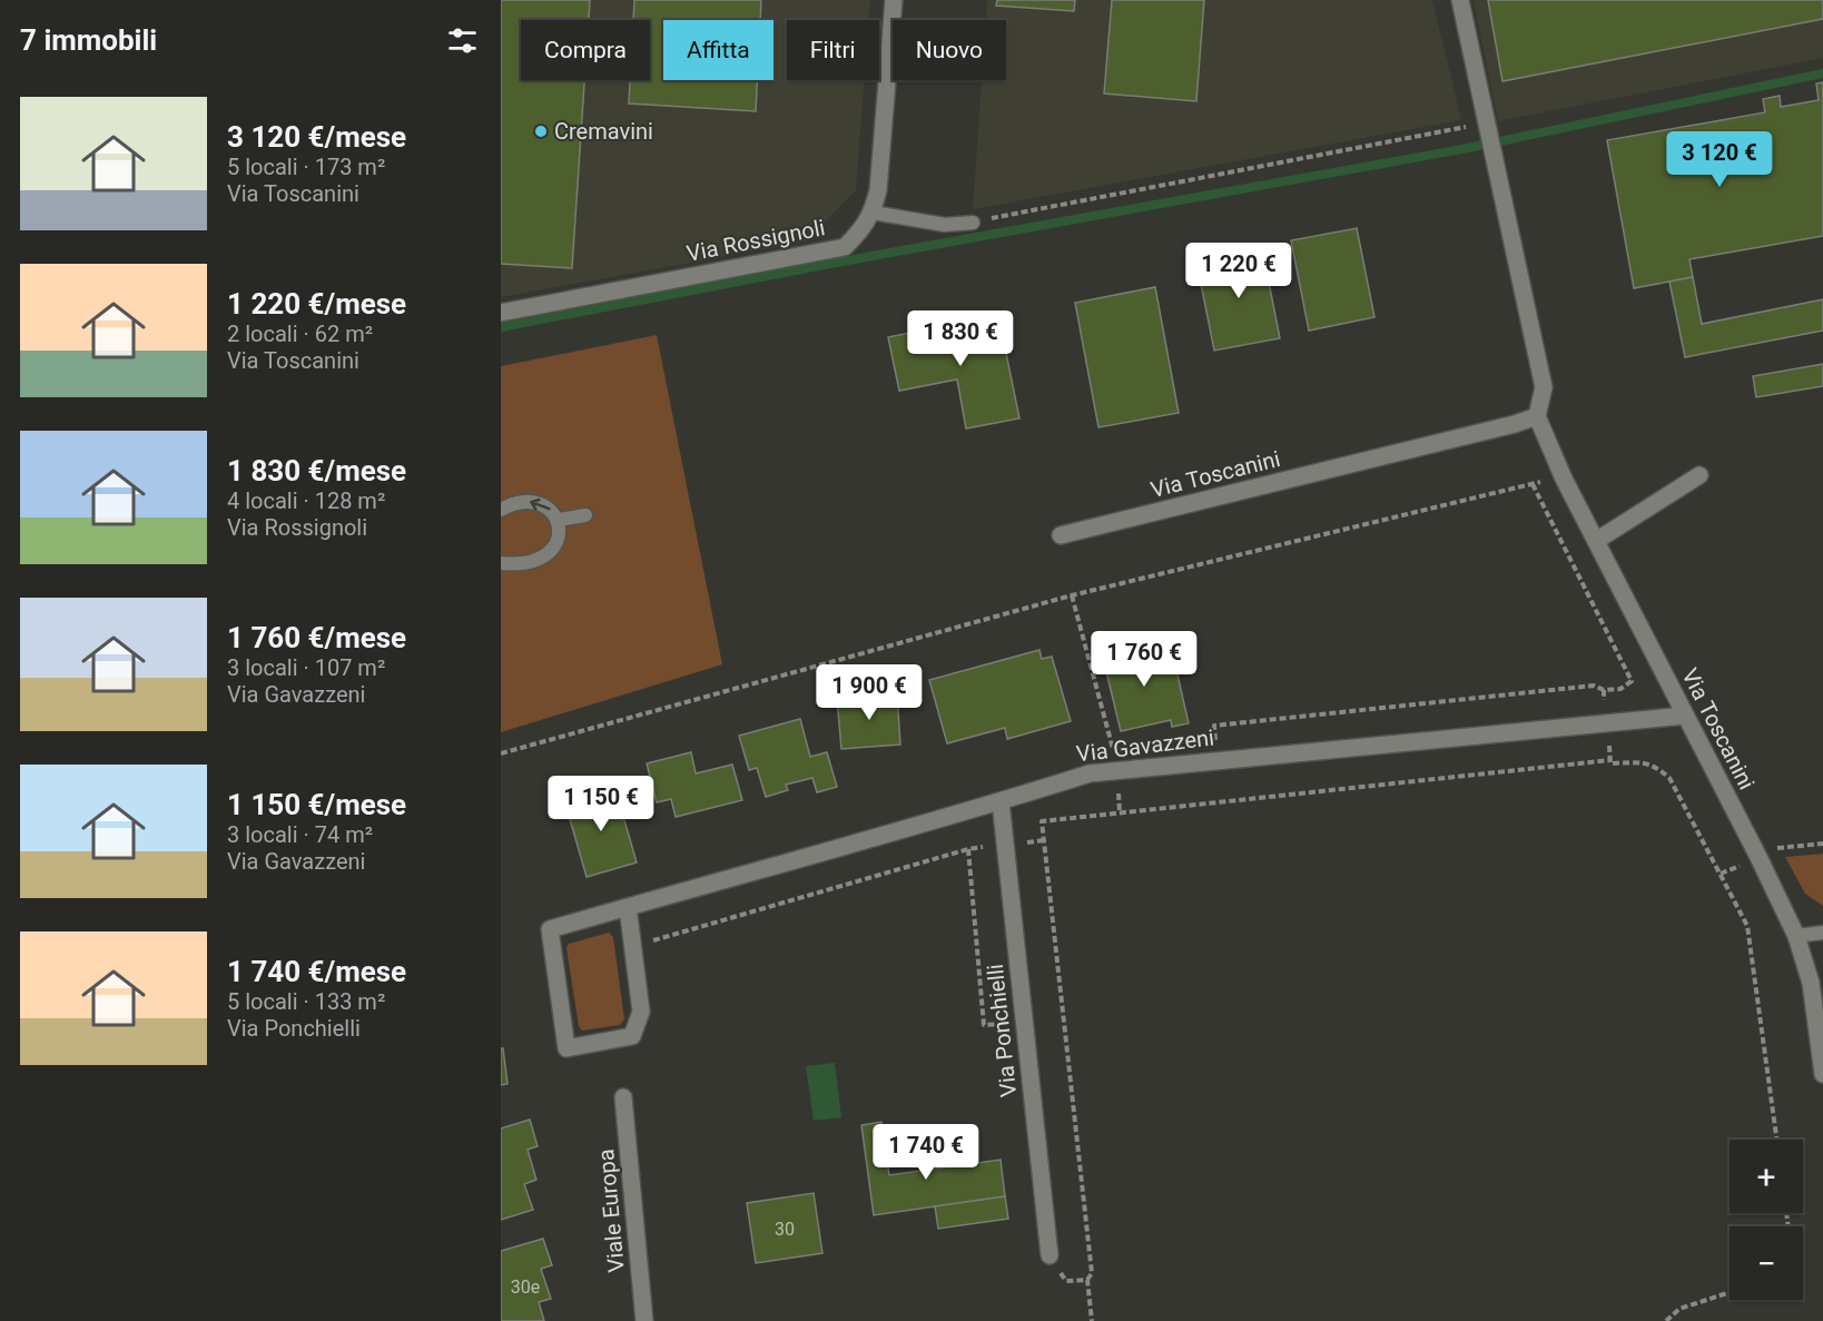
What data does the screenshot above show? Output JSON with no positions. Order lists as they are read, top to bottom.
{
  "streets": {
    "street": [
      "Via Rossignoli",
      "Via Toscanini",
      "Via Gavazzeni",
      "Via Ponchielli",
      "Viale Europa"
    ]
  },
  "crossings": [
    ["Via Toscanini", "Via Gavazzeni"],
    ["Via Gavazzeni", "Via Ponchielli"]
  ],
  "places": ["Cremavini"],
  "house_numbers": ["30", "30e"],
  "page": {
    "heading": "7 immobili",
    "chip": [
      "Compra",
      "Affitta",
      "Filtri",
      "Nuovo"
    ],
    "list": [
      {
        "name": "3 120 €/mese",
        "note": "5 locali · 173 m² · Via Toscanini"
      },
      {
        "name": "1 220 €/mese",
        "note": "2 locali · 62 m² · Via Toscanini"
      },
      {
        "name": "1 830 €/mese",
        "note": "4 locali · 128 m² · Via Rossignoli"
      },
      {
        "name": "1 760 €/mese",
        "note": "3 locali · 107 m² · Via Gavazzeni"
      },
      {
        "name": "1 150 €/mese",
        "note": "3 locali · 74 m² · Via Gavazzeni"
      },
      {
        "name": "1 740 €/mese",
        "note": "5 locali · 133 m² · Via Ponchielli"
      }
    ],
    "price": [
      "3 120 €",
      "1 220 €",
      "1 830 €",
      "1 760 €",
      "1 900 €",
      "1 150 €",
      "1 740 €"
    ],
    "map_buttons": ["+", "−"]
  }
}
